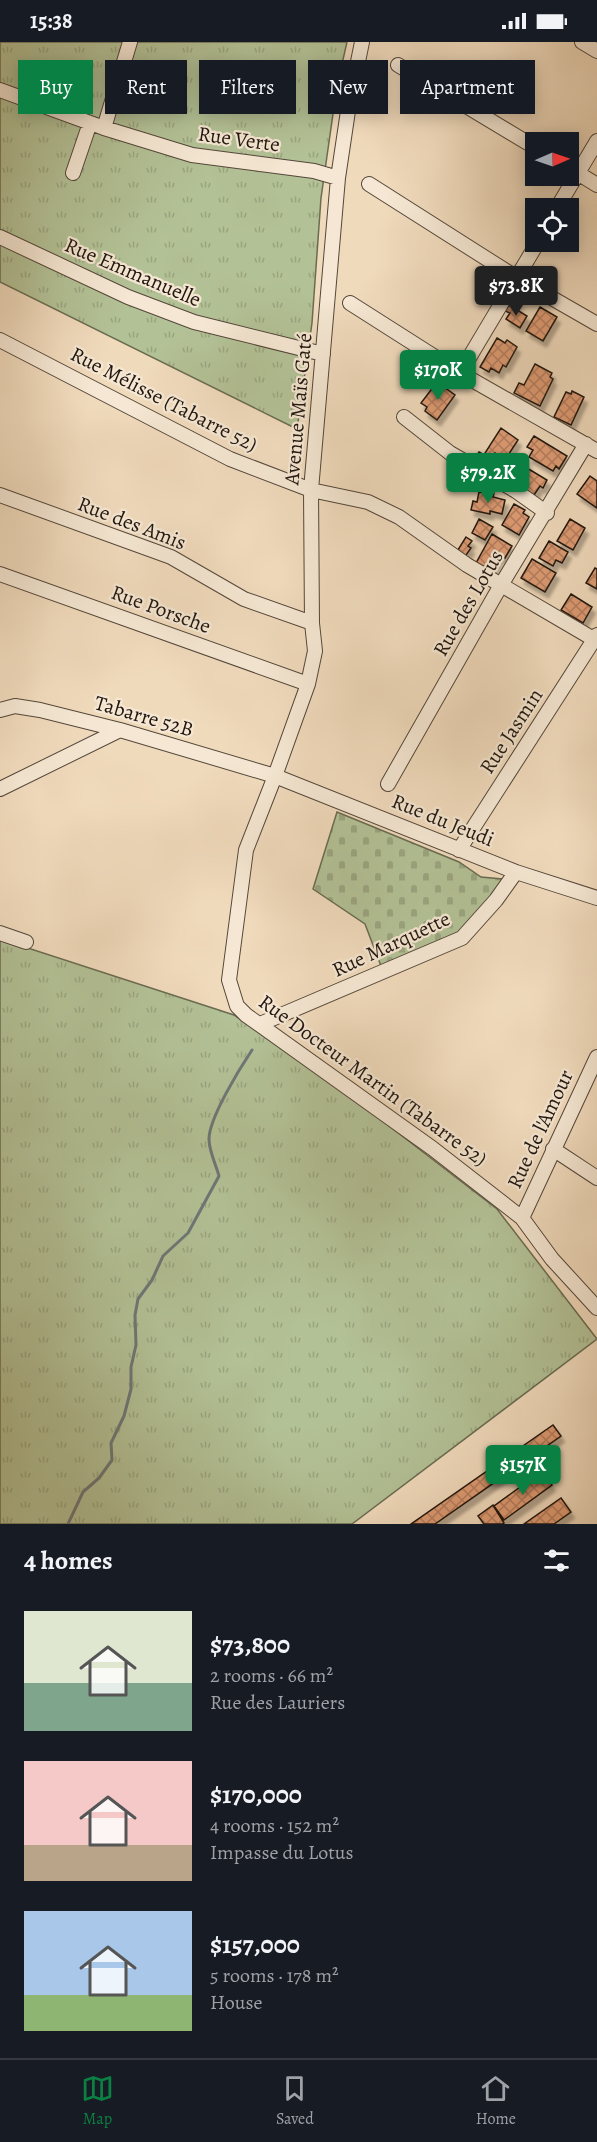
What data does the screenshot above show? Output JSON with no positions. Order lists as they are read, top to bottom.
{
  "streets": {
    "street": [
      "Rue Verte",
      "Rue Emmanuelle",
      "Rue Mélisse (Tabarre 52)",
      "Avenue Maïs Gaté",
      "Rue des Amis",
      "Rue des Lotus",
      "Rue Porsche",
      "Tabarre 52B",
      "Rue Jasmin",
      "Rue du Jeudi",
      "Rue Marquette",
      "Rue Docteur Martin (Tabarre 52)",
      "Rue de l'Amour"
    ]
  },
  "crossings": [
    ["Rue Verte", "Avenue Maïs Gaté"],
    ["Rue Emmanuelle", "Avenue Maïs Gaté"],
    ["Rue Mélisse (Tabarre 52)", "Avenue Maïs Gaté"],
    ["Rue Mélisse (Tabarre 52)", "Rue des Lotus"],
    ["Rue Mélisse (Tabarre 52)", "Rue Jasmin"],
    ["Avenue Maïs Gaté", "Rue des Amis"],
    ["Avenue Maïs Gaté", "Rue Porsche"],
    ["Avenue Maïs Gaté", "Tabarre 52B"],
    ["Avenue Maïs Gaté", "Rue du Jeudi"],
    ["Avenue Maïs Gaté", "Rue Docteur Martin (Tabarre 52)"],
    ["Tabarre 52B", "Rue du Jeudi"],
    ["Tabarre 52B", "Rue Docteur Martin (Tabarre 52)"],
    ["Rue Jasmin", "Rue du Jeudi"],
    ["Rue du Jeudi", "Rue Marquette"],
    ["Rue du Jeudi", "Rue Docteur Martin (Tabarre 52)"],
    ["Rue Marquette", "Rue Docteur Martin (Tabarre 52)"],
    ["Rue Docteur Martin (Tabarre 52)", "Rue de l'Amour"]
  ],
  "north": "right",
  "page": {
    "status": "15:38",
    "chip": [
      "Buy",
      "Rent",
      "Filters",
      "New",
      "Apartment"
    ],
    "price": [
      "$73.8K",
      "$170K",
      "$79.2K",
      "$157K"
    ],
    "heading": "4 homes",
    "list": [
      {
        "name": "$73,800",
        "note": "2 rooms · 66 m² · Rue des Lauriers"
      },
      {
        "name": "$170,000",
        "note": "4 rooms · 152 m² · Impasse du Lotus"
      },
      {
        "name": "$157,000",
        "note": "5 rooms · 178 m² · House"
      }
    ],
    "tabs": ["Map", "Saved", "Home"]
  }
}
